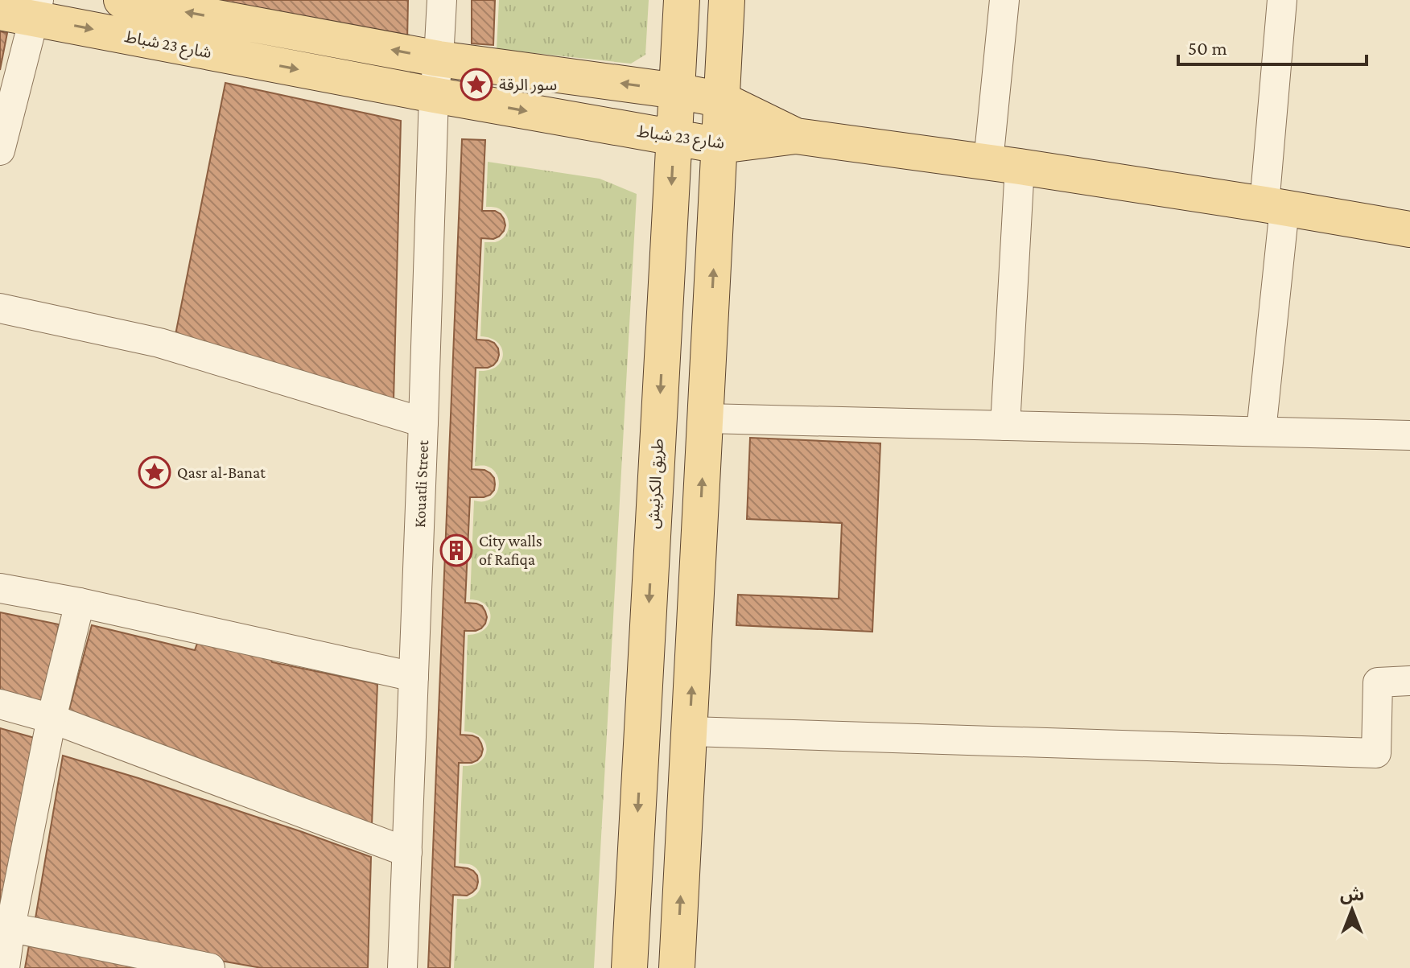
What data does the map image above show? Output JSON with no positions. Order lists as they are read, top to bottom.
{
  "streets": {
    "main road": ["شارع 23 شباط", "طريق الكرنيش"],
    "street": ["Kouatli Street"]
  },
  "crossings": [
    ["شارع 23 شباط", "Kouatli Street"],
    ["شارع 23 شباط", "طريق الكرنيش"]
  ],
  "places": {
    "place": ["سور الرقة", "Qasr al-Banat"],
    "building": ["City walls of Rafiqa"]
  },
  "scale_bar": "50 m",
  "north": "top"
}
